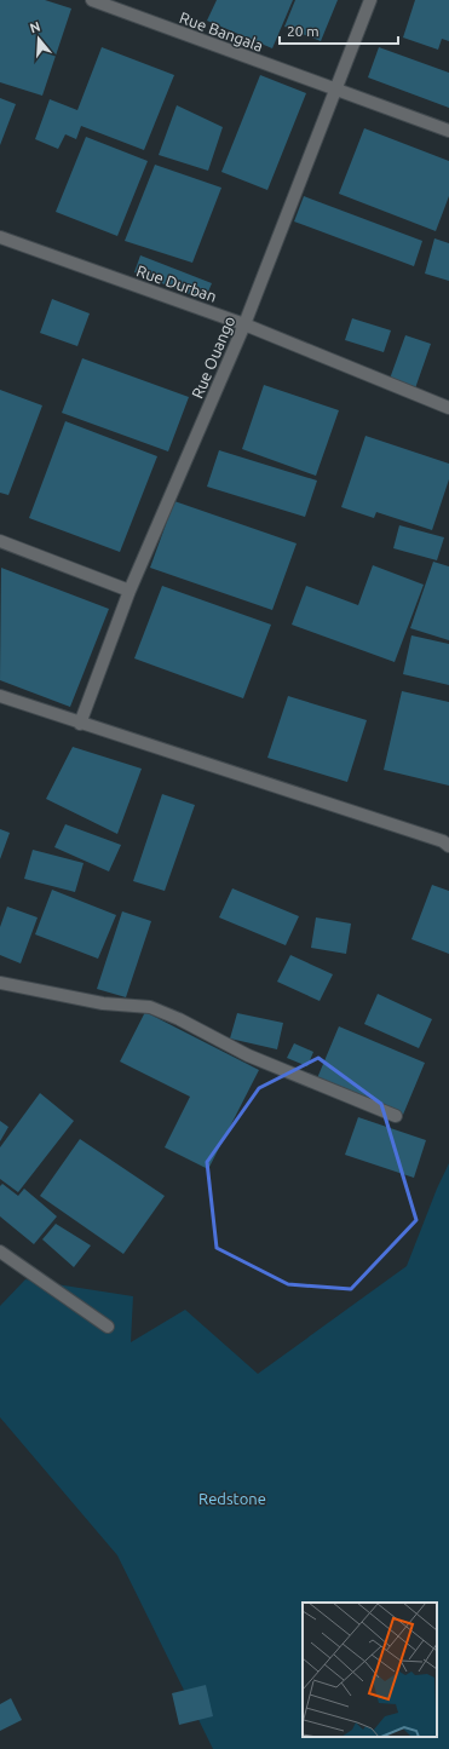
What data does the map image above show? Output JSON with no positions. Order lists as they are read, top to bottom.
{
  "streets": {
    "street": ["Rue Bangala", "Rue Durban", "Rue Ouango"]
  },
  "crossings": [
    ["Rue Bangala", "Rue Ouango"],
    ["Rue Durban", "Rue Ouango"]
  ],
  "parks": ["Redstone"],
  "scale_bar": "20 m",
  "north": "top"
}
